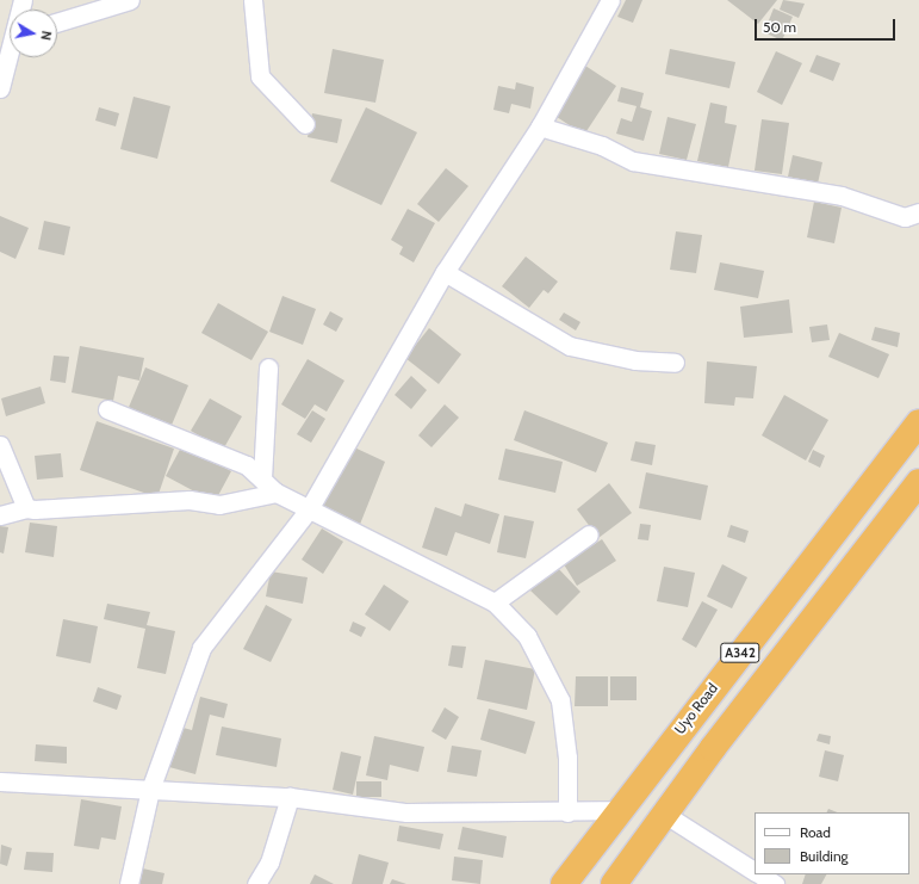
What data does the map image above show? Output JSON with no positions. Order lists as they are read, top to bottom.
{
  "streets": {
    "highway": ["A342", "Uyo Road"]
  },
  "legend": ["Road", "Building"],
  "scale_bar": "50 m",
  "north": "right"
}
